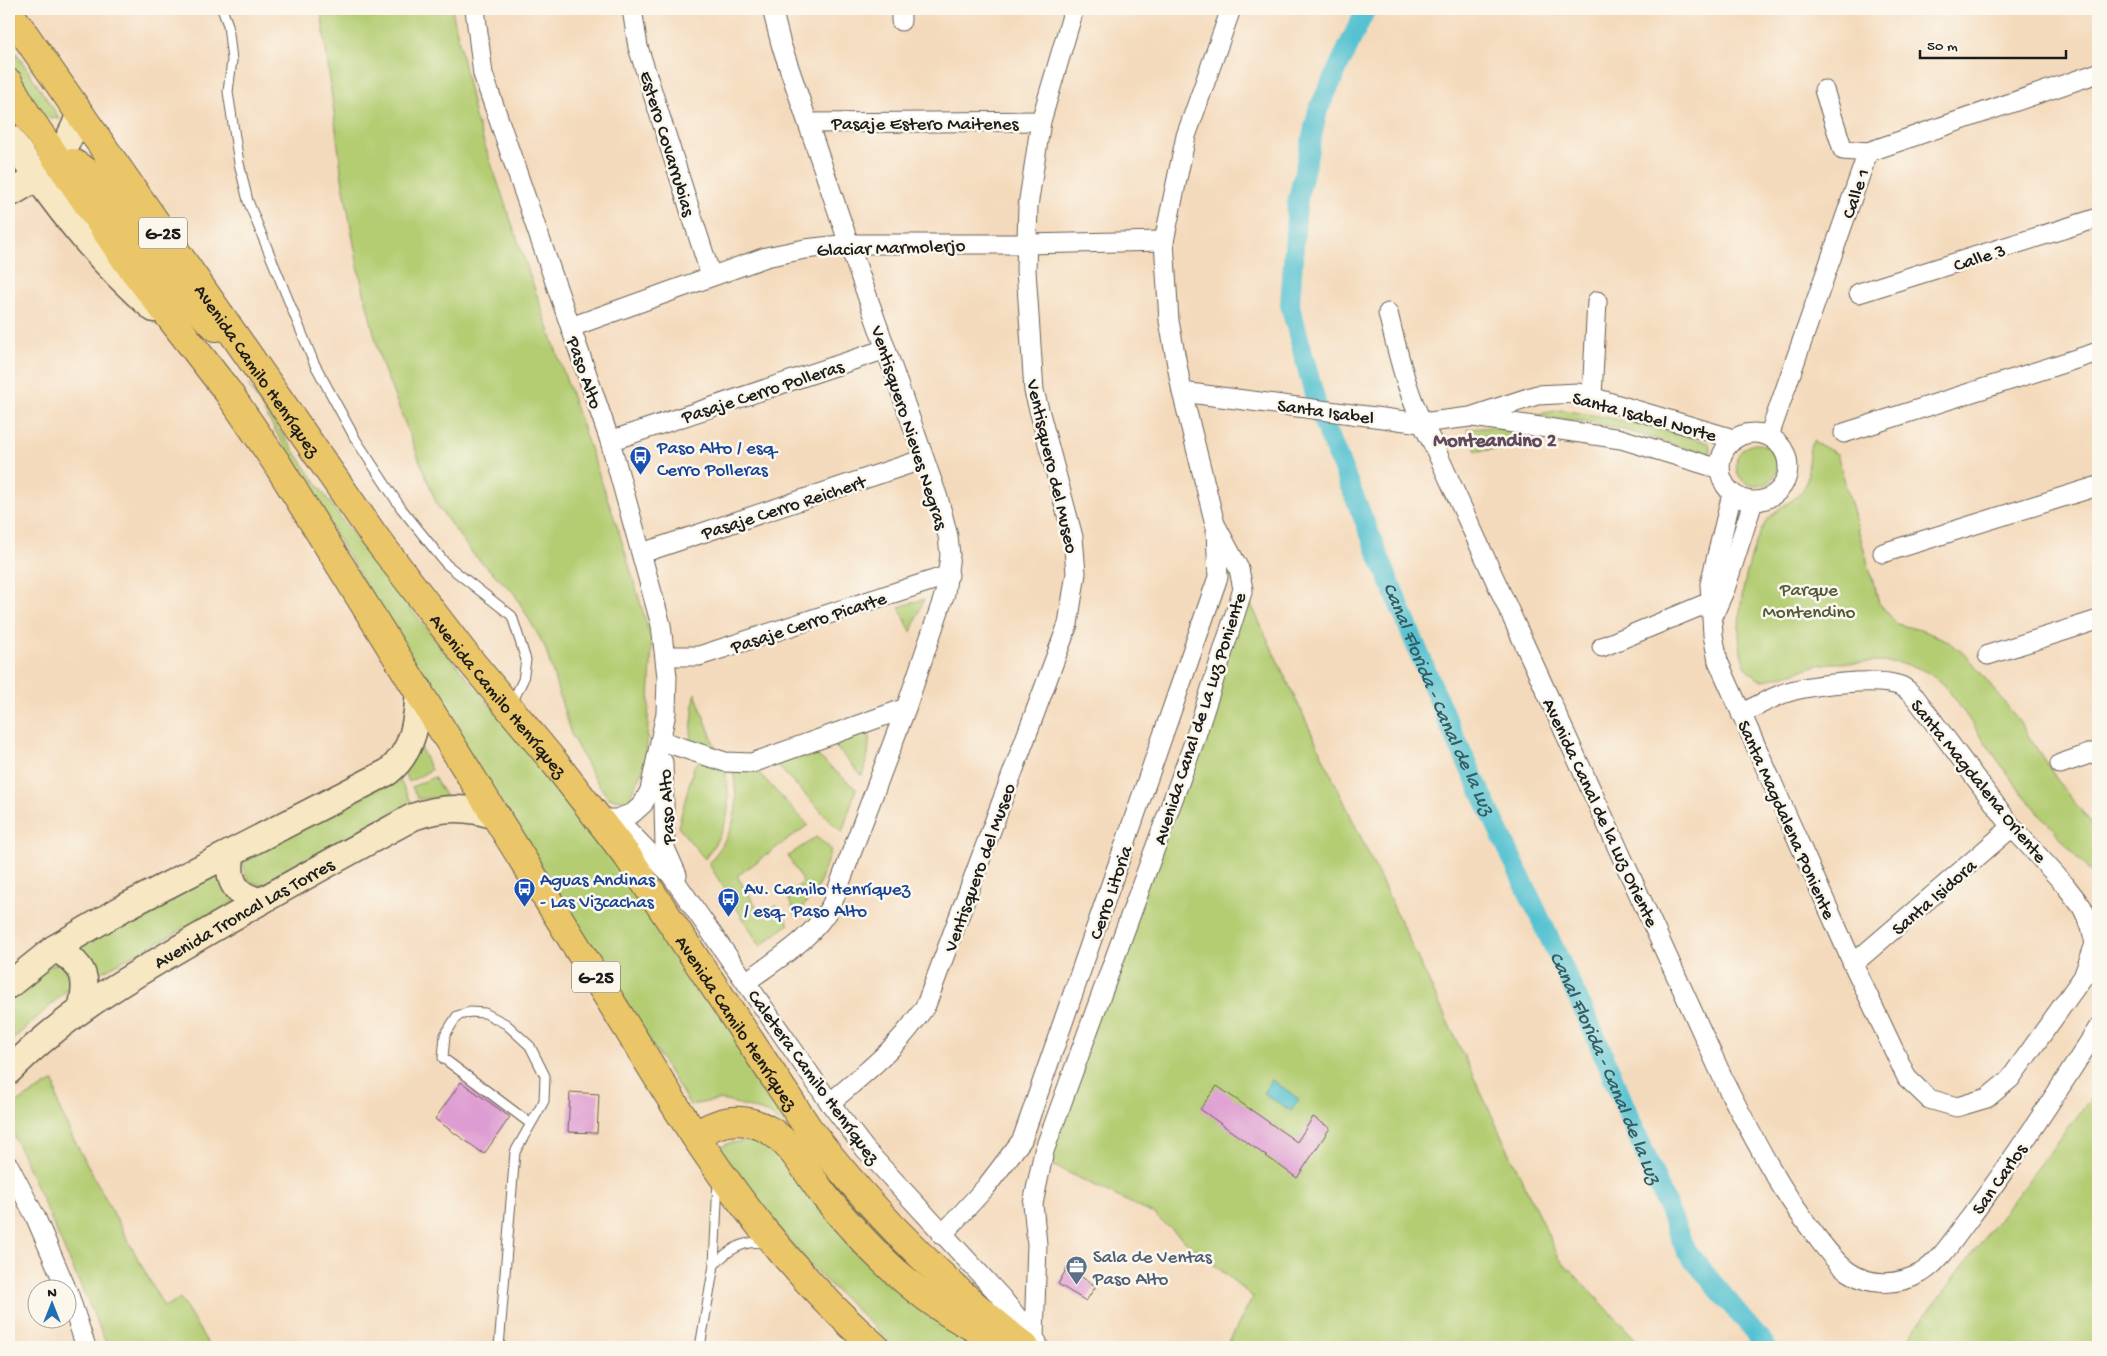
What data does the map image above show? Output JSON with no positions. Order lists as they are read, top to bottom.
{
  "streets": {
    "main road": ["G-25", "Avenida Camilo Henríquez"],
    "street": [
      "Pasaje Estero Maitenes",
      "Estero Covarrubias",
      "Calle 1",
      "Glaciar Marmolerjo",
      "Calle 3",
      "Paso Alto",
      "Pasaje Cerro Polleras",
      "Santa Isabel",
      "Santa Isabel Norte",
      "Ventisquero Nieves Negras",
      "Ventisquero del Museo",
      "Pasaje Cerro Reichert",
      "Pasaje Cerro Picarte",
      "Avenida Canal de La Luz Poniente",
      "Santa Magdalena Oriente",
      "Avenida Canal de la Luz Oriente",
      "Santa Magdalena Poniente",
      "Cerro Litoria",
      "Santa Isidora",
      "Avenida Troncal Las Torres",
      "Caletera Camilo Henríquez",
      "San Carlos"
    ]
  },
  "crossings": [
    ["Pasaje Estero Maitenes", "Ventisquero Nieves Negras"],
    ["Pasaje Estero Maitenes", "Ventisquero del Museo"],
    ["Estero Covarrubias", "Glaciar Marmolerjo"],
    ["Calle 1", "Santa Isabel Norte"],
    ["Calle 1", "Santa Magdalena Poniente"],
    ["Glaciar Marmolerjo", "Paso Alto"],
    ["Glaciar Marmolerjo", "Ventisquero Nieves Negras"],
    ["Glaciar Marmolerjo", "Ventisquero del Museo"],
    ["Glaciar Marmolerjo", "Avenida Canal de La Luz Poniente"],
    ["Avenida Camilo Henríquez", "Paso Alto"],
    ["Avenida Camilo Henríquez", "Avenida Canal de La Luz Poniente"],
    ["Avenida Camilo Henríquez", "Avenida Troncal Las Torres"],
    ["Avenida Camilo Henríquez", "Caletera Camilo Henríquez"],
    ["Paso Alto", "Pasaje Cerro Polleras"],
    ["Paso Alto", "Pasaje Cerro Reichert"],
    ["Paso Alto", "Pasaje Cerro Picarte"],
    ["Paso Alto", "Caletera Camilo Henríquez"],
    ["Pasaje Cerro Polleras", "Ventisquero Nieves Negras"],
    ["Santa Isabel", "Santa Isabel Norte"],
    ["Santa Isabel", "Avenida Canal de La Luz Poniente"],
    ["Santa Isabel", "Avenida Canal de la Luz Oriente"],
    ["Santa Isabel Norte", "Santa Magdalena Poniente"],
    ["Ventisquero Nieves Negras", "Pasaje Cerro Reichert"],
    ["Ventisquero Nieves Negras", "Pasaje Cerro Picarte"],
    ["Ventisquero Nieves Negras", "Caletera Camilo Henríquez"],
    ["Ventisquero del Museo", "Caletera Camilo Henríquez"],
    ["Avenida Canal de La Luz Poniente", "Cerro Litoria"],
    ["Avenida Canal de La Luz Poniente", "Caletera Camilo Henríquez"],
    ["Santa Magdalena Oriente", "Santa Magdalena Poniente"],
    ["Santa Magdalena Oriente", "Santa Isidora"],
    ["Avenida Canal de la Luz Oriente", "San Carlos"],
    ["Santa Magdalena Poniente", "Santa Isidora"],
    ["Cerro Litoria", "Caletera Camilo Henríquez"]
  ],
  "districts": ["Monteandino 2"],
  "water": ["Canal Florida - Canal de la Luz"],
  "parks": ["Parque Montendino"],
  "places": {
    "bus stop": ["Paso Alto / esq. Cerro Polleras", "Aguas Andinas - Las Vizcachas", "Av. Camilo Henríquez / esq. Paso Alto"],
    "office": ["Sala de Ventas Paso Alto"]
  },
  "scale_bar": "50 m",
  "north": "top"
}
